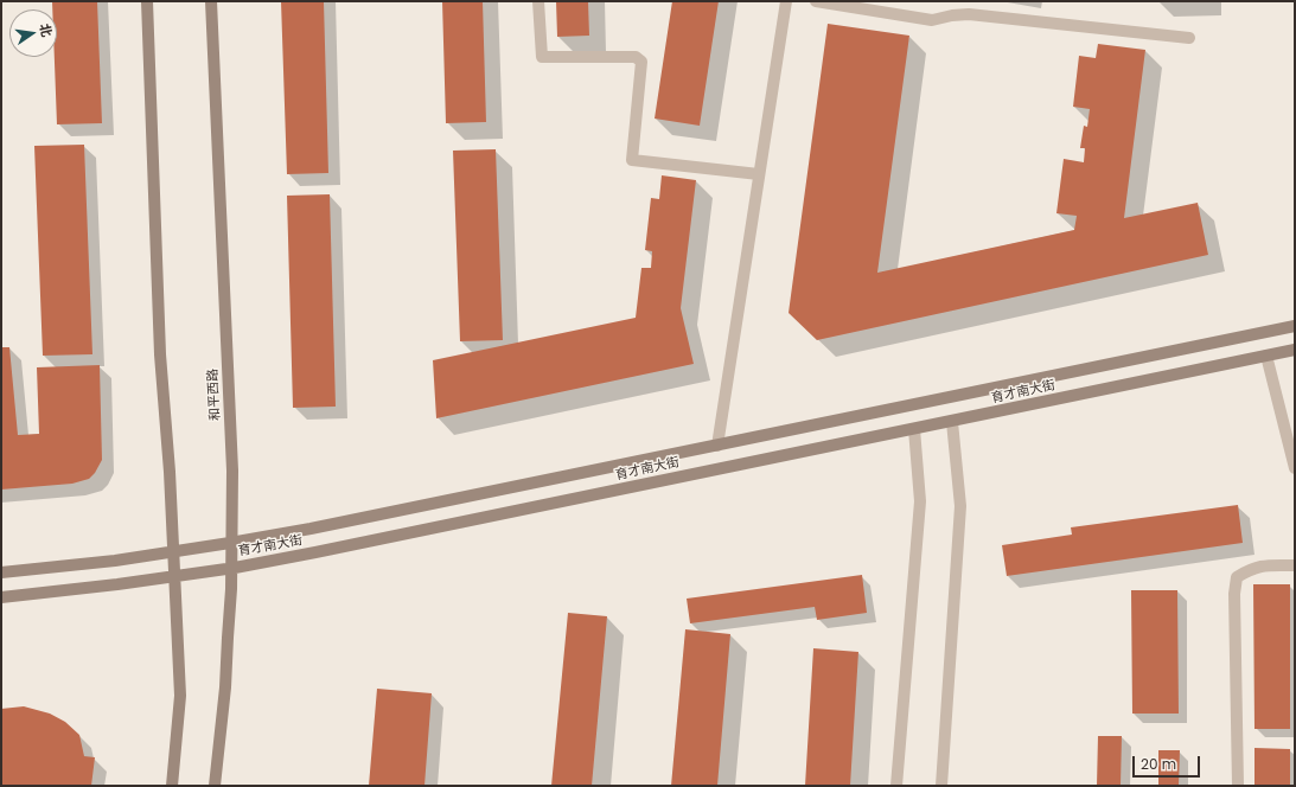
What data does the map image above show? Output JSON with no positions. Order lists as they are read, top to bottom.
{
  "streets": {
    "main road": ["育才南大街", "和平西路"]
  },
  "crossings": [
    ["育才南大街", "和平西路"]
  ],
  "scale_bar": "20 m",
  "north": "right"
}
